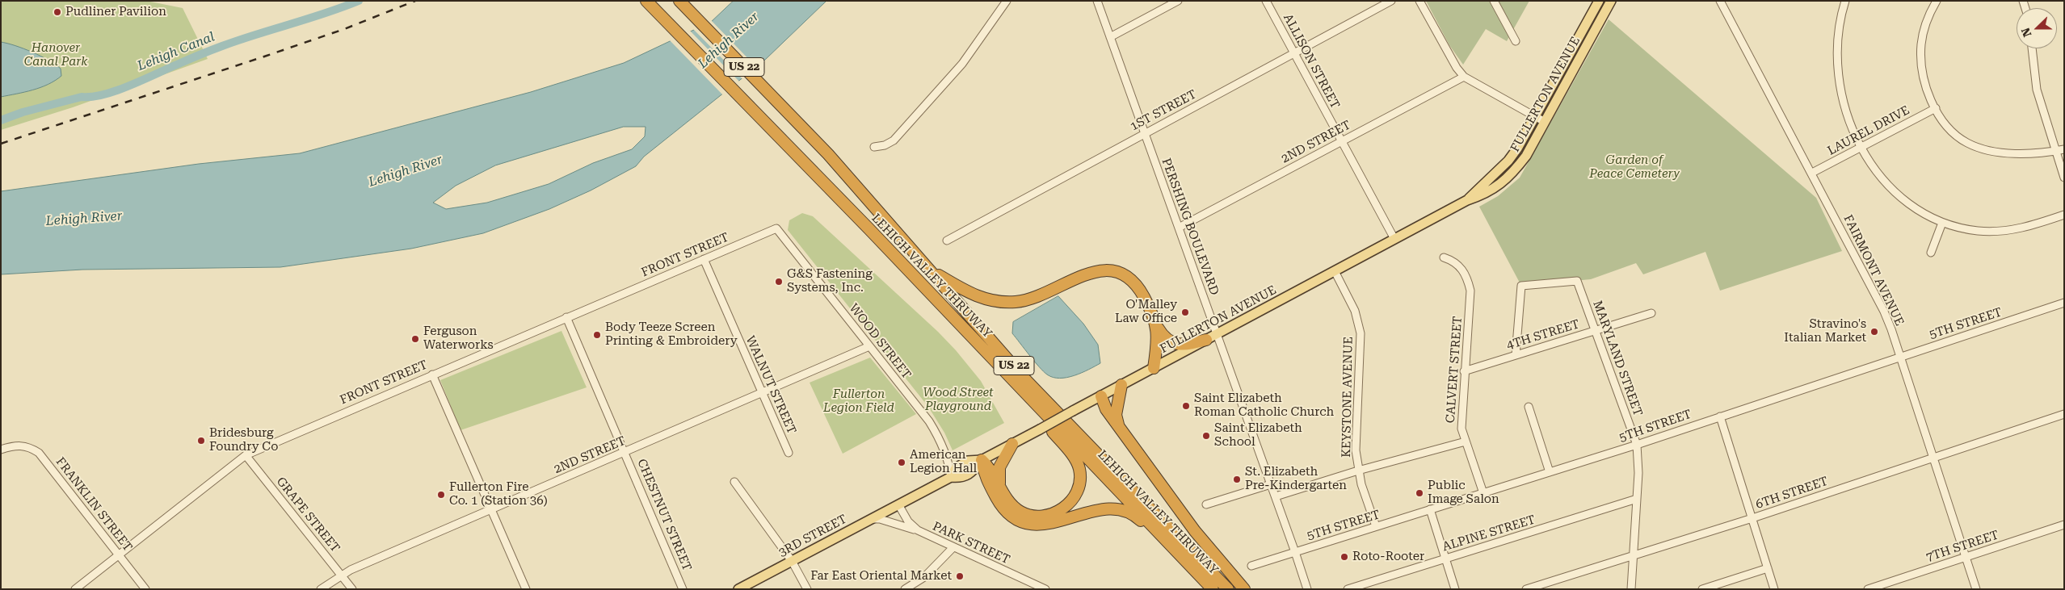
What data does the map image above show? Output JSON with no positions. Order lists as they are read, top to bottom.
{
  "streets": {
    "highway": ["US 22", "LEHIGH VALLEY THRUWAY"],
    "main road": ["FULLERTON AVENUE", "3RD STREET"],
    "street": [
      "ALLISON STREET",
      "1ST STREET",
      "LAUREL DRIVE",
      "2ND STREET",
      "PERSHING BOULEVARD",
      "FRONT STREET",
      "FAIRMONT AVENUE",
      "5TH STREET",
      "4TH STREET",
      "WOOD STREET",
      "MARYLAND STREET",
      "CALVERT STREET",
      "WALNUT STREET",
      "KEYSTONE AVENUE",
      "6TH STREET",
      "FRANKLIN STREET",
      "GRAPE STREET",
      "CHESTNUT STREET",
      "ALPINE STREET",
      "PARK STREET",
      "7TH STREET"
    ]
  },
  "crossings": [
    ["ALLISON STREET", "FULLERTON AVENUE"],
    ["ALLISON STREET", "1ST STREET"],
    ["ALLISON STREET", "2ND STREET"],
    ["FULLERTON AVENUE", "PERSHING BOULEVARD"],
    ["FULLERTON AVENUE", "WOOD STREET"],
    ["FULLERTON AVENUE", "KEYSTONE AVENUE"],
    ["FULLERTON AVENUE", "3RD STREET"],
    ["FULLERTON AVENUE", "PARK STREET"],
    ["1ST STREET", "PERSHING BOULEVARD"],
    ["LAUREL DRIVE", "FAIRMONT AVENUE"],
    ["2ND STREET", "PERSHING BOULEVARD"],
    ["2ND STREET", "WOOD STREET"],
    ["2ND STREET", "WALNUT STREET"],
    ["2ND STREET", "GRAPE STREET"],
    ["2ND STREET", "CHESTNUT STREET"],
    ["PERSHING BOULEVARD", "5TH STREET"],
    ["FRONT STREET", "WOOD STREET"],
    ["FRONT STREET", "WALNUT STREET"],
    ["FRONT STREET", "FRANKLIN STREET"],
    ["FRONT STREET", "GRAPE STREET"],
    ["FRONT STREET", "CHESTNUT STREET"],
    ["FAIRMONT AVENUE", "5TH STREET"],
    ["FAIRMONT AVENUE", "6TH STREET"],
    ["FAIRMONT AVENUE", "7TH STREET"],
    ["5TH STREET", "MARYLAND STREET"],
    ["5TH STREET", "CALVERT STREET"],
    ["5TH STREET", "KEYSTONE AVENUE"],
    ["4TH STREET", "MARYLAND STREET"],
    ["4TH STREET", "CALVERT STREET"],
    ["MARYLAND STREET", "6TH STREET"],
    ["MARYLAND STREET", "ALPINE STREET"],
    ["3RD STREET", "PARK STREET"]
  ],
  "water": ["Lehigh River", "Lehigh Canal"],
  "parks": [
    "Hanover Canal Park",
    "Garden of Peace Cemetery",
    "Wood Street Playground",
    "Fullerton Legion Field"
  ],
  "places": [
    "Pudliner Pavilion",
    "G&S Fastening Systems, Inc.",
    "O'Malley Law Office",
    "Stravino's Italian Market",
    "Body Teeze Screen Printing & Embroidery",
    "Ferguson Waterworks",
    "Saint Elizabeth Roman Catholic Church",
    "Saint Elizabeth School",
    "Bridesburg Foundry Co",
    "American Legion Hall",
    "St. Elizabeth Pre-Kindergarten",
    "Public Image Salon",
    "Fullerton Fire Co. 1 (Station 36)",
    "Roto-Rooter",
    "Far East Oriental Market"
  ],
  "north": "left"
}
